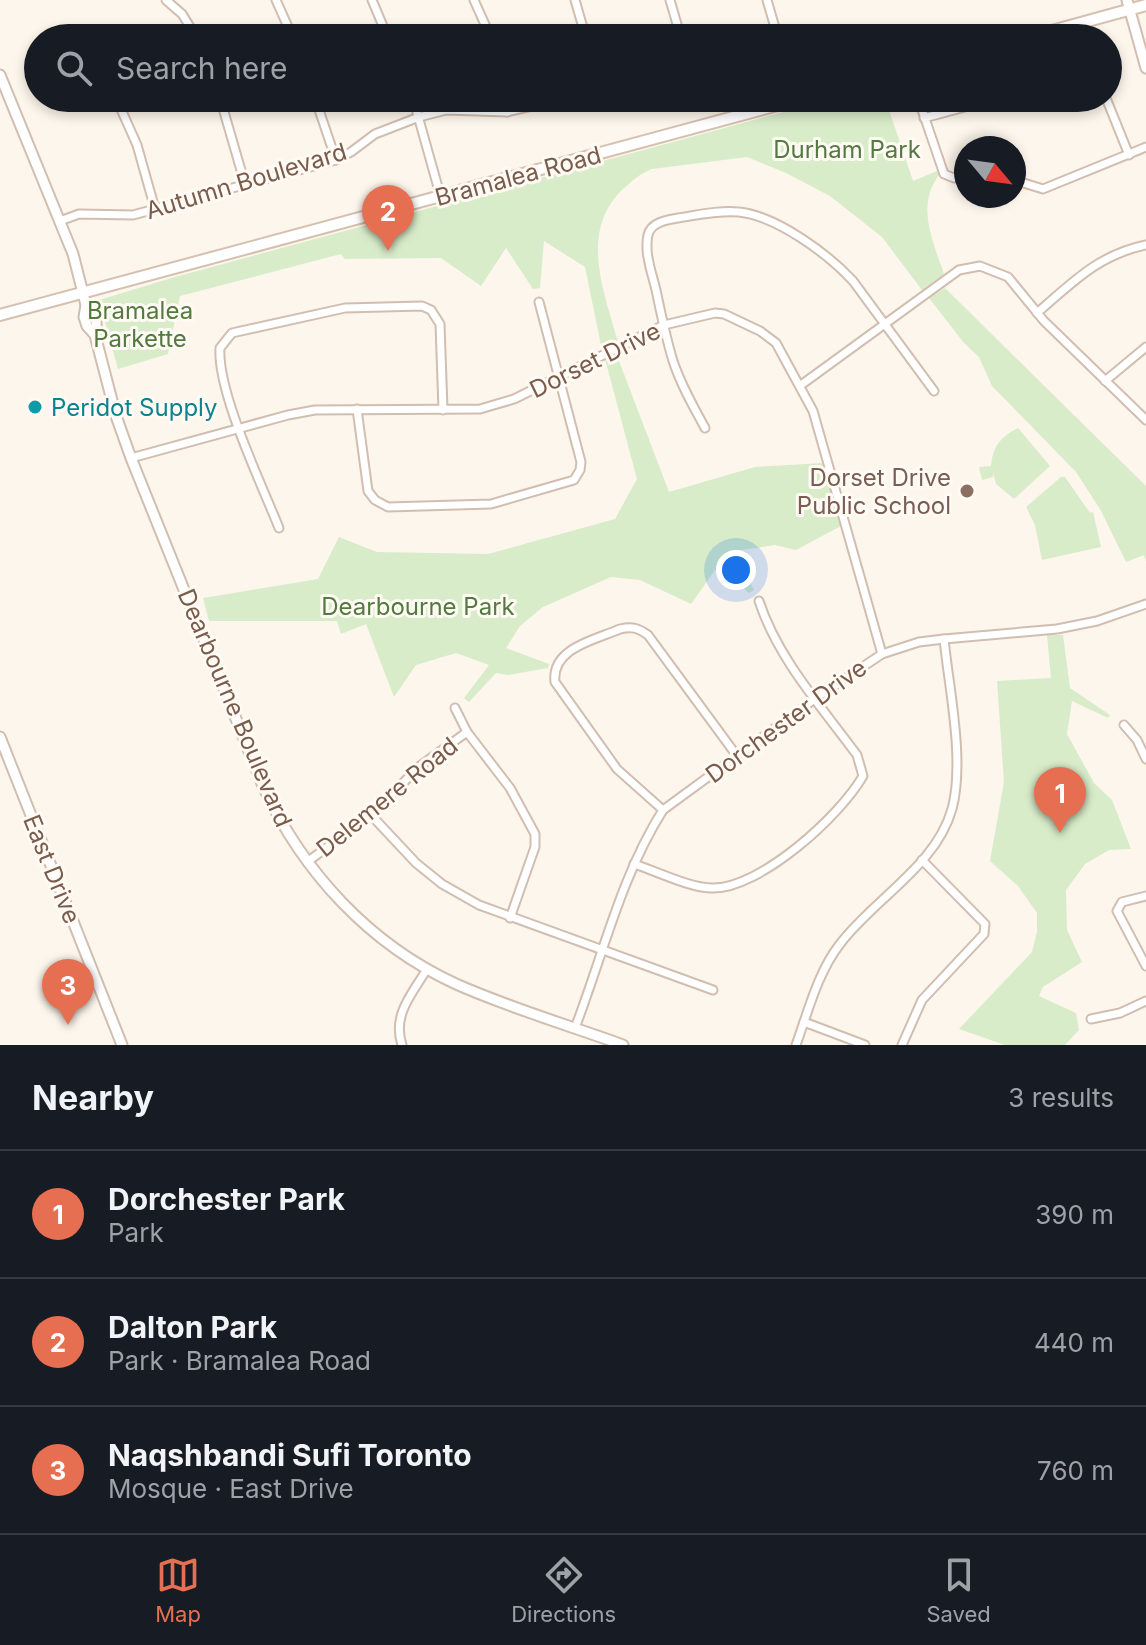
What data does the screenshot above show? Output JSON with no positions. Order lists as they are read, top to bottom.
{
  "streets": {
    "main road": ["Bramalea Road"],
    "street": [
      "Autumn Boulevard",
      "Dorset Drive",
      "Dearbourne Boulevard",
      "Dorchester Drive",
      "Delemere Road",
      "East Drive"
    ]
  },
  "crossings": [
    ["Bramalea Road", "Dearbourne Boulevard"],
    ["Autumn Boulevard", "Dearbourne Boulevard"],
    ["Dorset Drive", "Dearbourne Boulevard"],
    ["Dorset Drive", "Dorchester Drive"],
    ["Dearbourne Boulevard", "Dorchester Drive"],
    ["Dearbourne Boulevard", "Delemere Road"]
  ],
  "parks": ["Durham Park", "Bramalea Parkette", "Dearbourne Park"],
  "places": ["Peridot Supply", "Dorset Drive Public School"],
  "north": "bottom right",
  "page": {
    "search": "Search here",
    "pins": ["2", "1", "3"],
    "heading": ["Nearby", "3 results"],
    "list": [
      {
        "mark": "1",
        "name": "Dorchester Park",
        "note": "Park",
        "value": "390 m"
      },
      {
        "mark": "2",
        "name": "Dalton Park",
        "note": "Park · Bramalea Road",
        "value": "440 m"
      },
      {
        "mark": "3",
        "name": "Naqshbandi Sufi Toronto",
        "note": "Mosque · East Drive",
        "value": "760 m"
      }
    ],
    "nav": ["Map", "Directions", "Saved"]
  }
}
